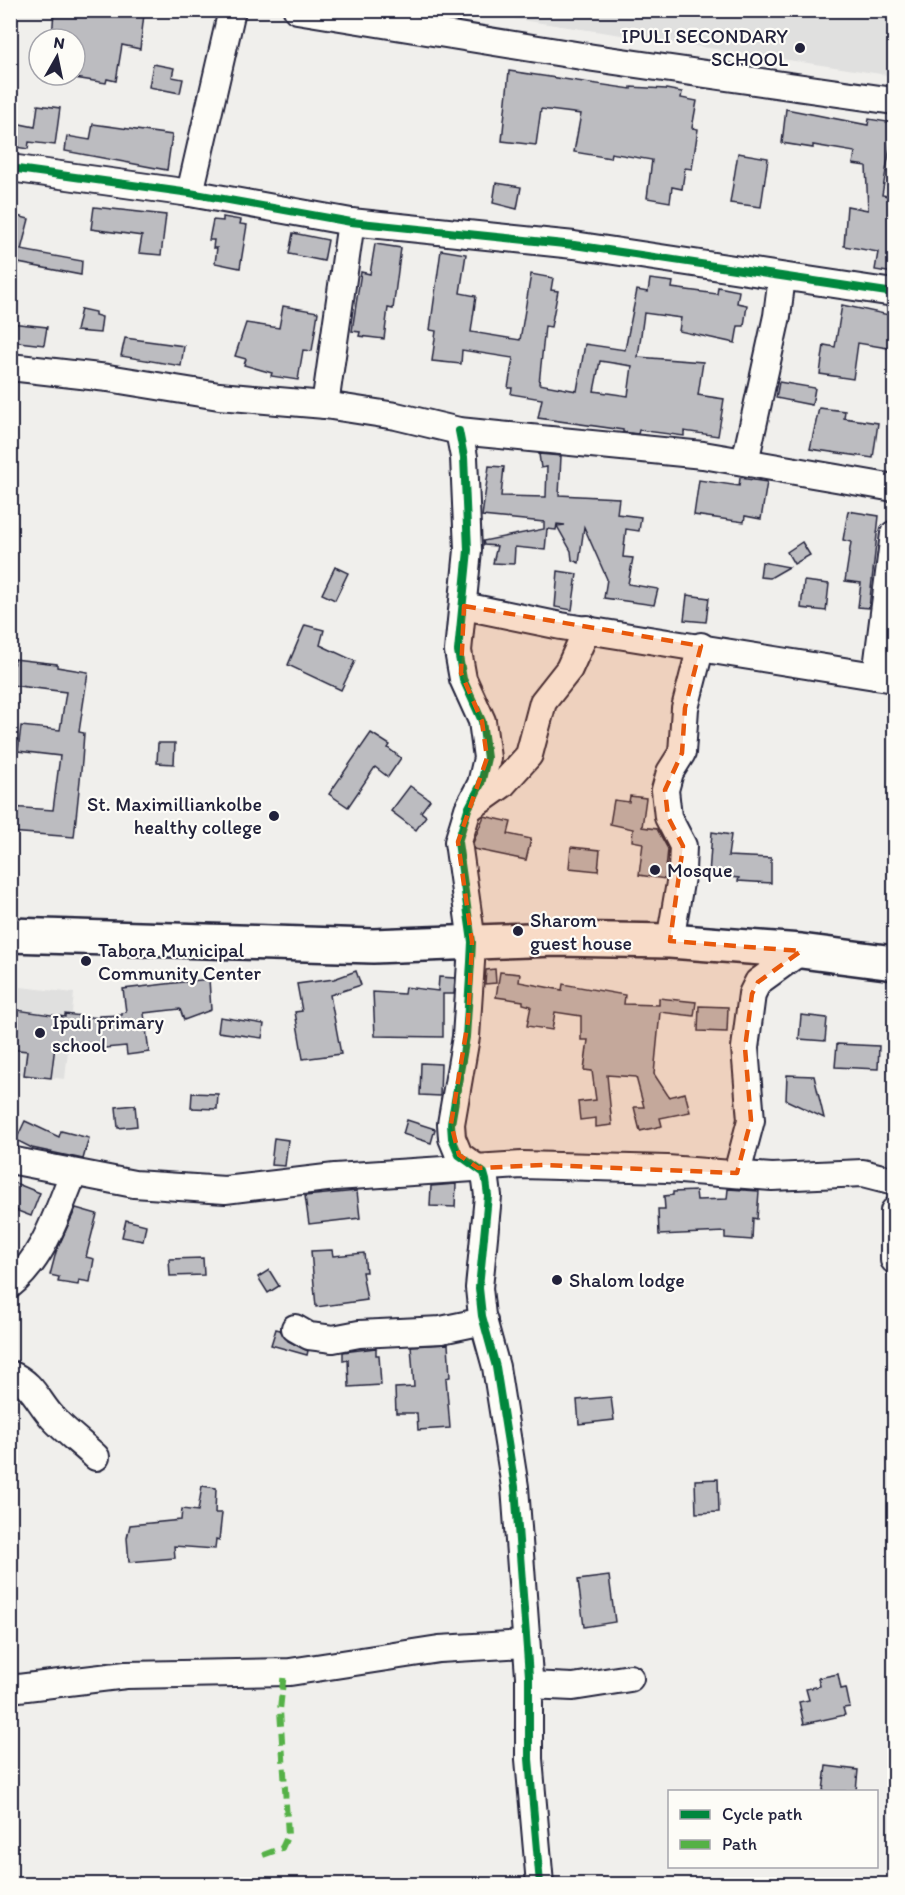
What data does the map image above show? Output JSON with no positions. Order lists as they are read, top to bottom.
{
  "places": [
    "IPULI SECONDARY SCHOOL",
    "St. Maximilliankolbe healthy college",
    "Mosque",
    "Sharom guest house",
    "Tabora Municipal Community Center",
    "Ipuli primary school",
    "Shalom lodge"
  ],
  "legend": ["Cycle path", "Path"],
  "north": "top"
}
